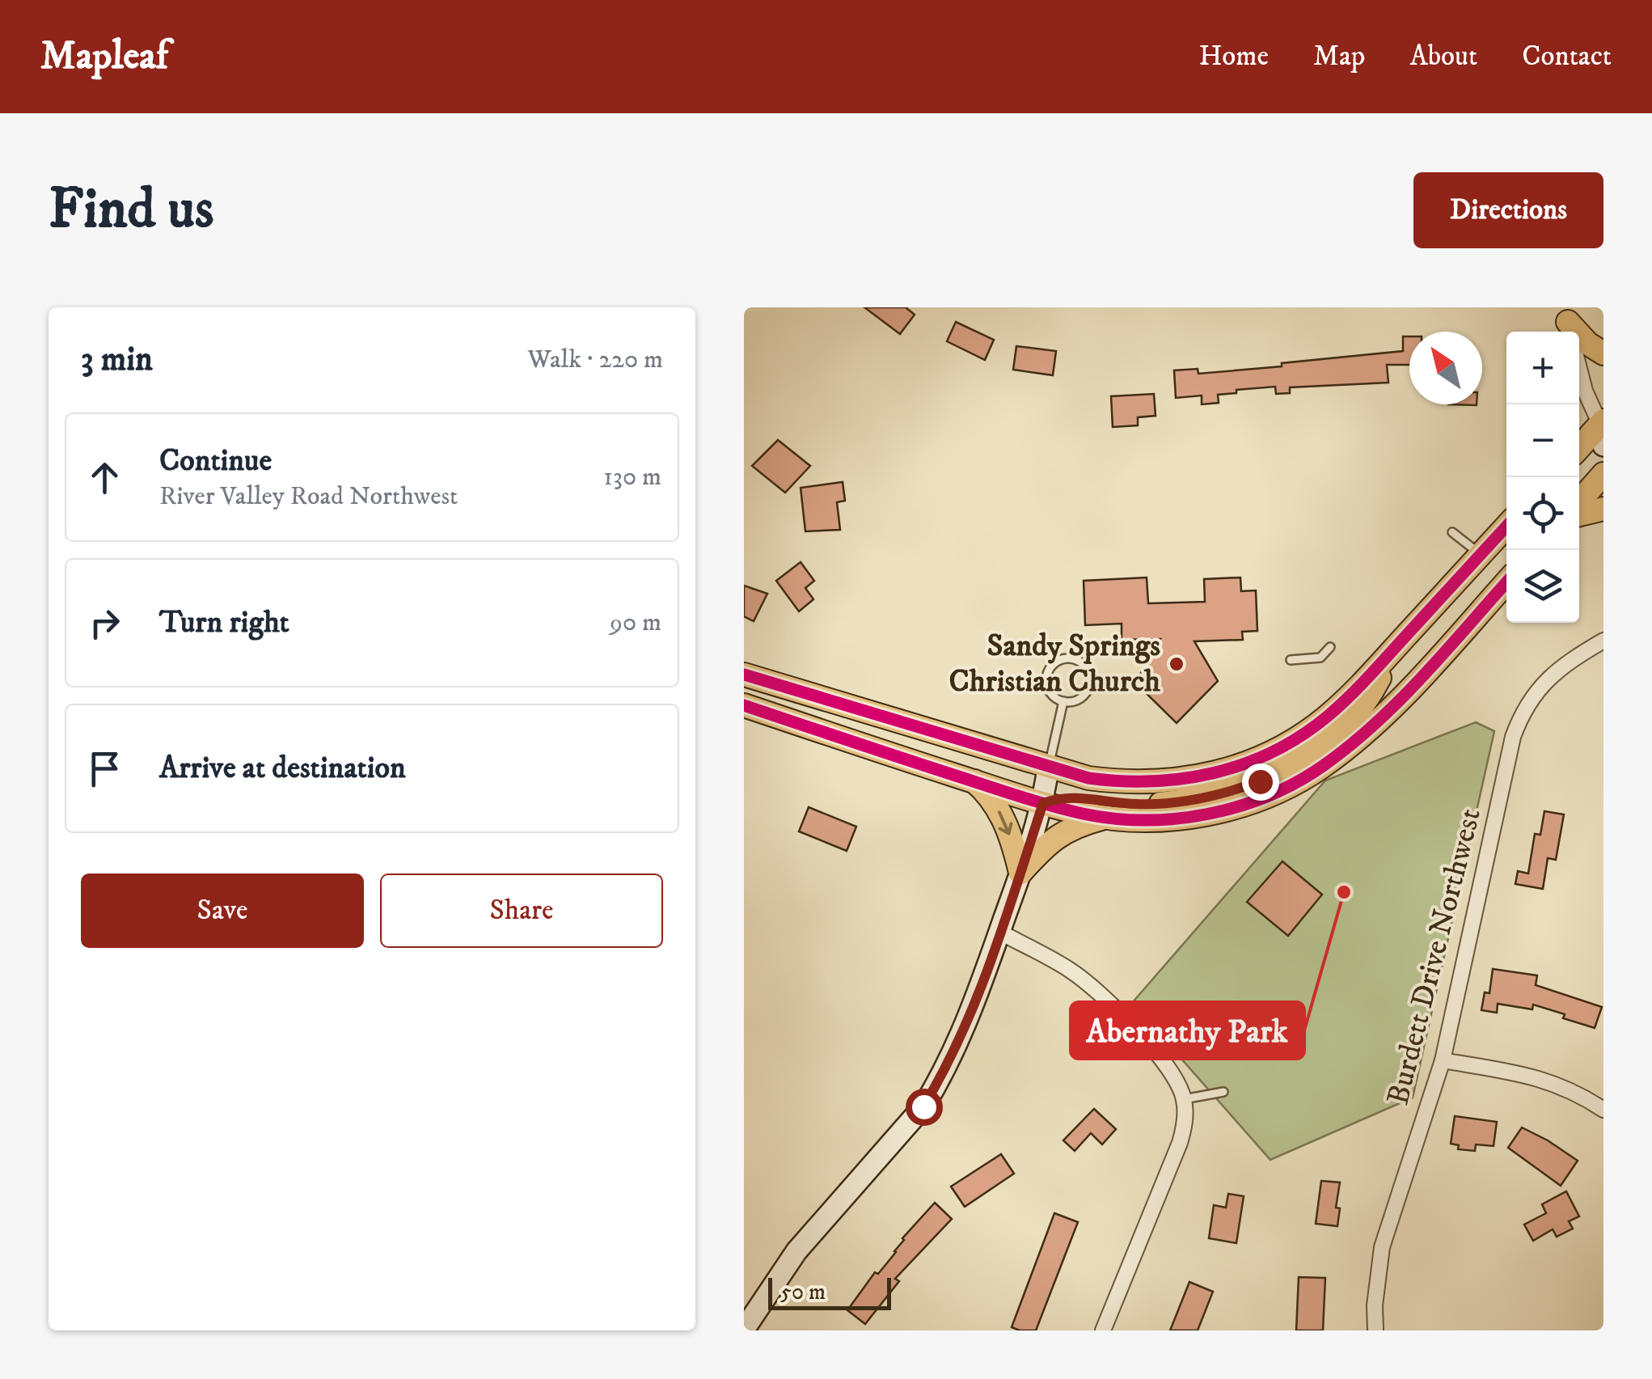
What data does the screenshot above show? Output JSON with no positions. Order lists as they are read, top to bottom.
{
  "streets": {
    "street": ["Burdett Drive Northwest"]
  },
  "places": ["Sandy Springs Christian Church", "Abernathy Park"],
  "scale_bar": "50 m",
  "north": "top left",
  "page": {
    "header": "Mapleaf",
    "nav": [
      "Home",
      "Map",
      "About",
      "Contact"
    ],
    "buttons": [
      "Directions",
      ["Save", "Share"]
    ],
    "title": "Find us",
    "heading": ["3 min", "Walk · 220 m"],
    "map_buttons": ["+", "−"],
    "list": [
      ["Continue", "River Valley Road Northwest", "130 m"],
      ["Turn right", "90 m"],
      "Arrive at destination"
    ],
    "scale": "50 m"
  }
}
